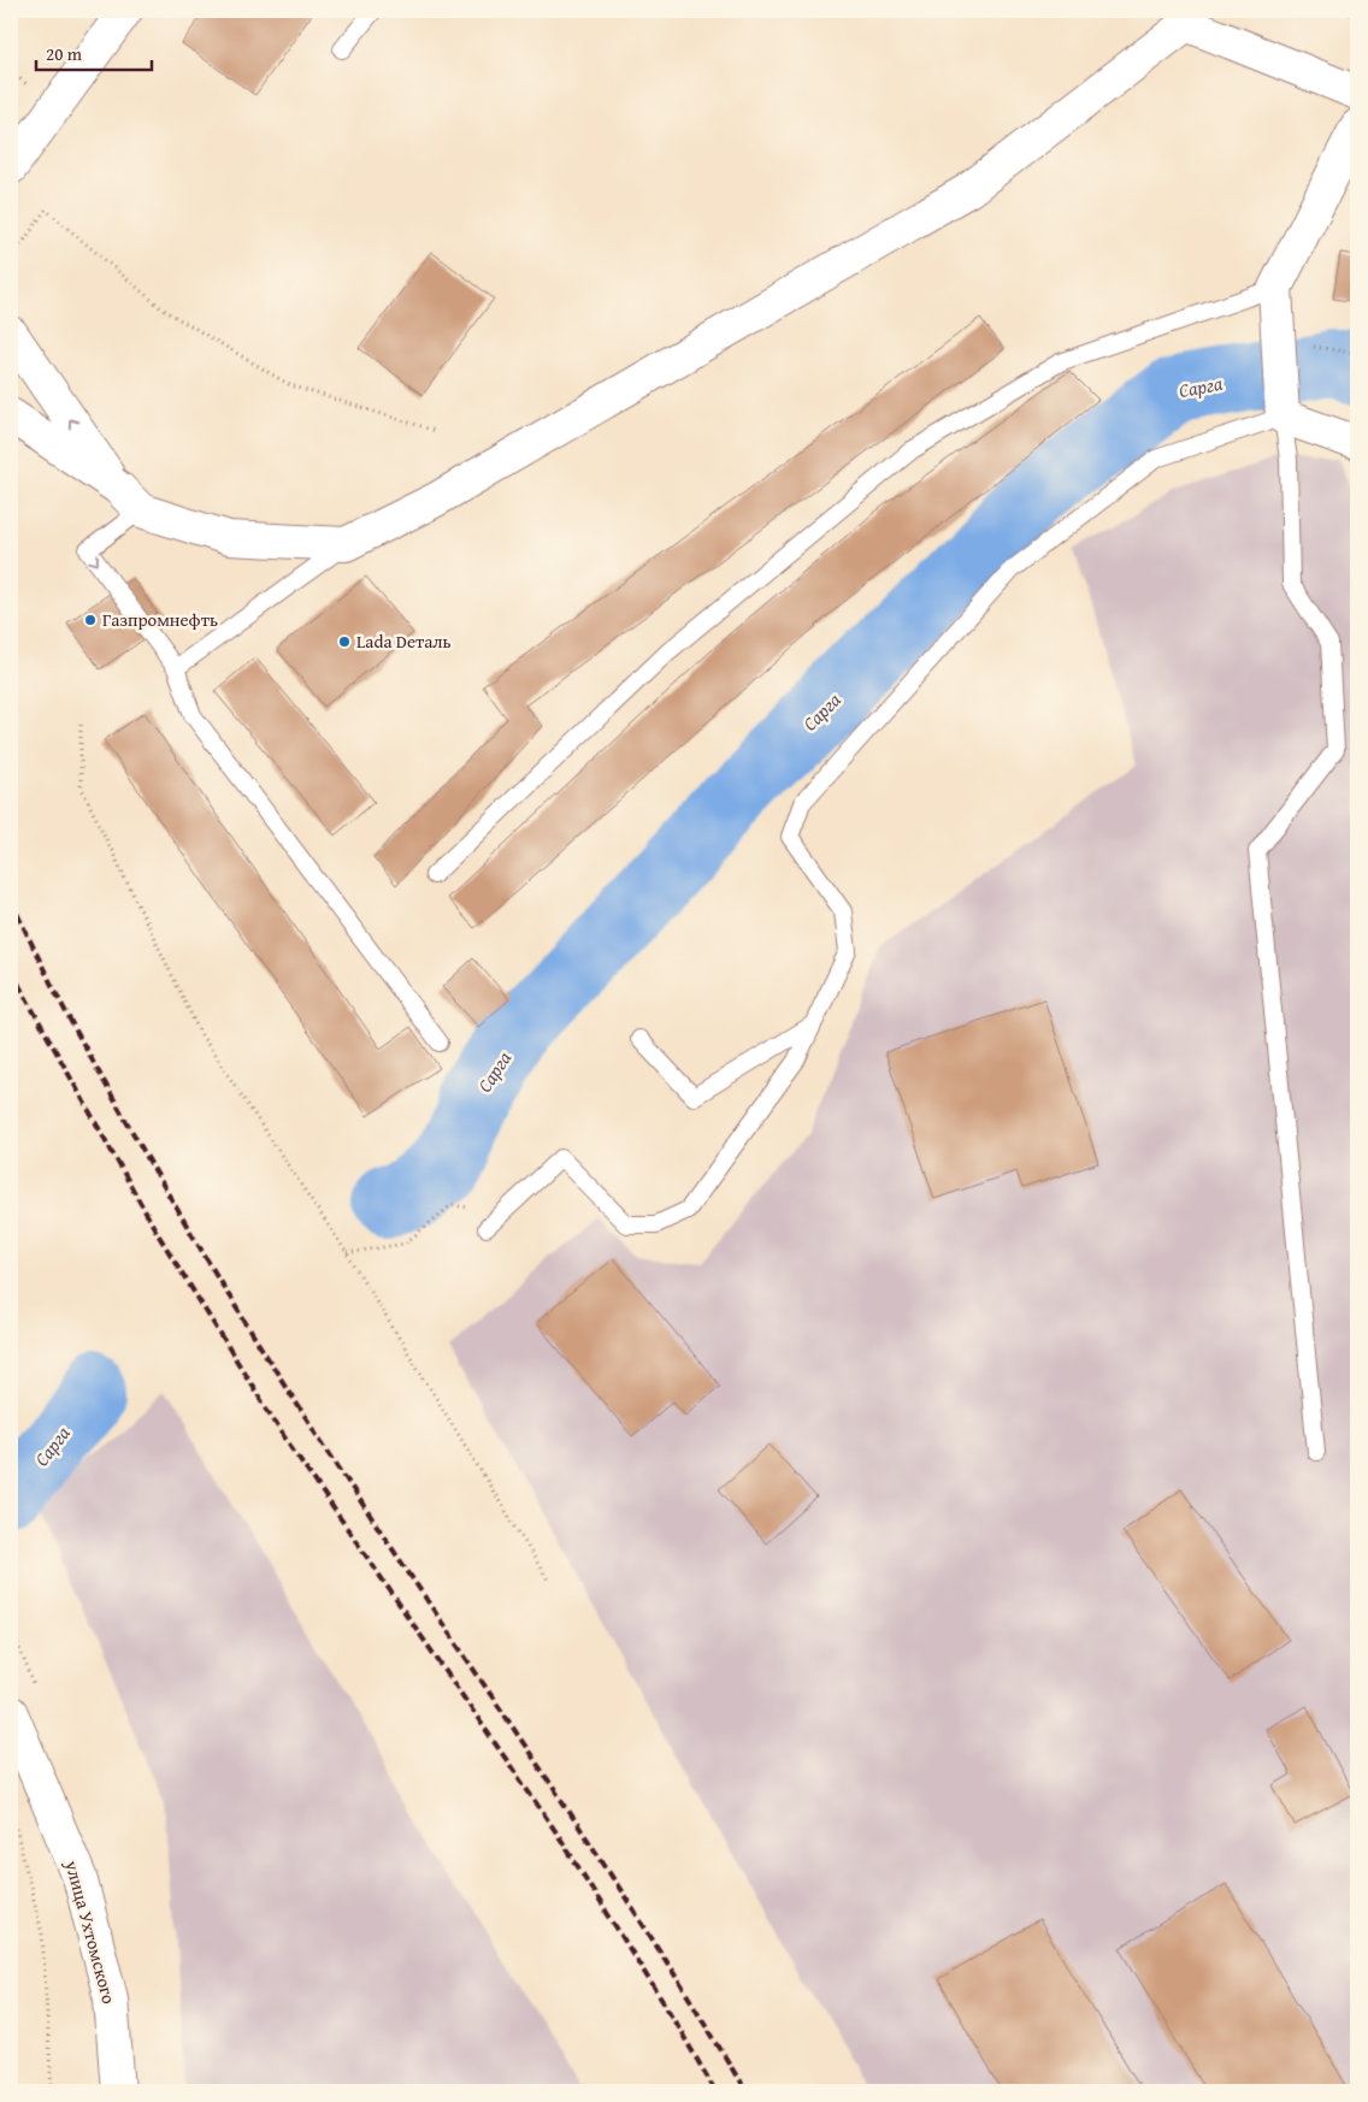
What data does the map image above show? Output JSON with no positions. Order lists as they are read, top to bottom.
{
  "streets": {
    "street": ["улица Ухтомского"]
  },
  "water": ["Сарга"],
  "places": ["Газпромнефть", "Lada Dеталь"],
  "scale_bar": "20 m"
}
